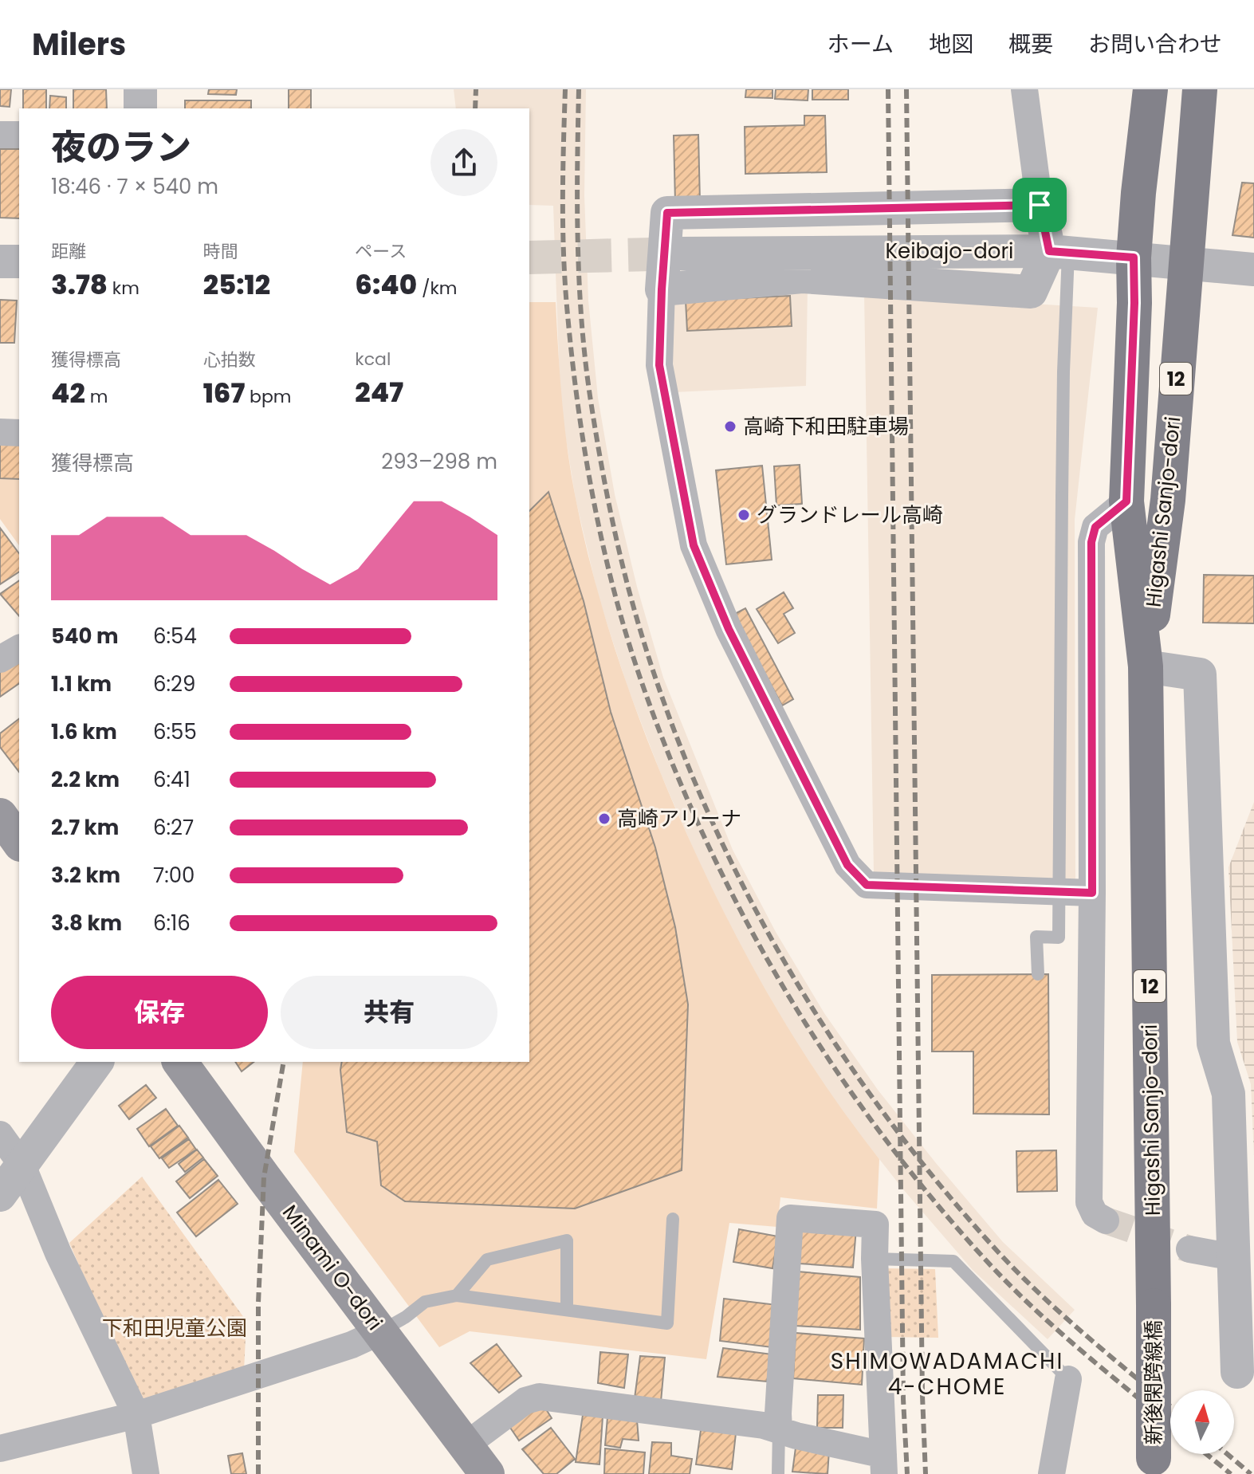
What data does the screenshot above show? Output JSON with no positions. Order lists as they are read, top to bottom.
{
  "streets": {
    "main road": [
      "12",
      "Higashi Sanjo-dori",
      "Minami O-dori",
      "新後閑跨線橋"
    ],
    "street": ["Keibajo-dori"]
  },
  "crossings": [
    ["Keibajo-dori", "Higashi Sanjo-dori"],
    ["Higashi Sanjo-dori", "新後閑跨線橋"]
  ],
  "districts": ["SHIMOWADAMACHI 4-CHOME"],
  "parks": ["下和田児童公園"],
  "places": ["高崎下和田駐車場", "グランドレール高崎", "高崎アリーナ"],
  "north": "top",
  "page": {
    "header": "Milers",
    "nav": [
      "ホーム",
      "地図",
      "概要",
      "お問い合わせ"
    ],
    "heading": ["夜のラン", "18:46 · 7 × 540 m"],
    "stats": [
      ["距離", "3.78 km"],
      ["時間", "25:12"],
      ["ペース", "6:40 /km"],
      ["獲得標高", "42 m"],
      ["心拍数", "167 bpm"],
      ["kcal", "247"]
    ],
    "chart": ["獲得標高", "293–298 m"],
    "list": [
      {
        "name": "540 m",
        "note": "6:54"
      },
      {
        "name": "1.1 km",
        "note": "6:29"
      },
      {
        "name": "1.6 km",
        "note": "6:55"
      },
      {
        "name": "2.2 km",
        "note": "6:41"
      },
      {
        "name": "2.7 km",
        "note": "6:27"
      },
      {
        "name": "3.2 km",
        "note": "7:00"
      },
      {
        "name": "3.8 km",
        "note": "6:16"
      }
    ],
    "buttons": ["保存", "共有"]
  }
}
